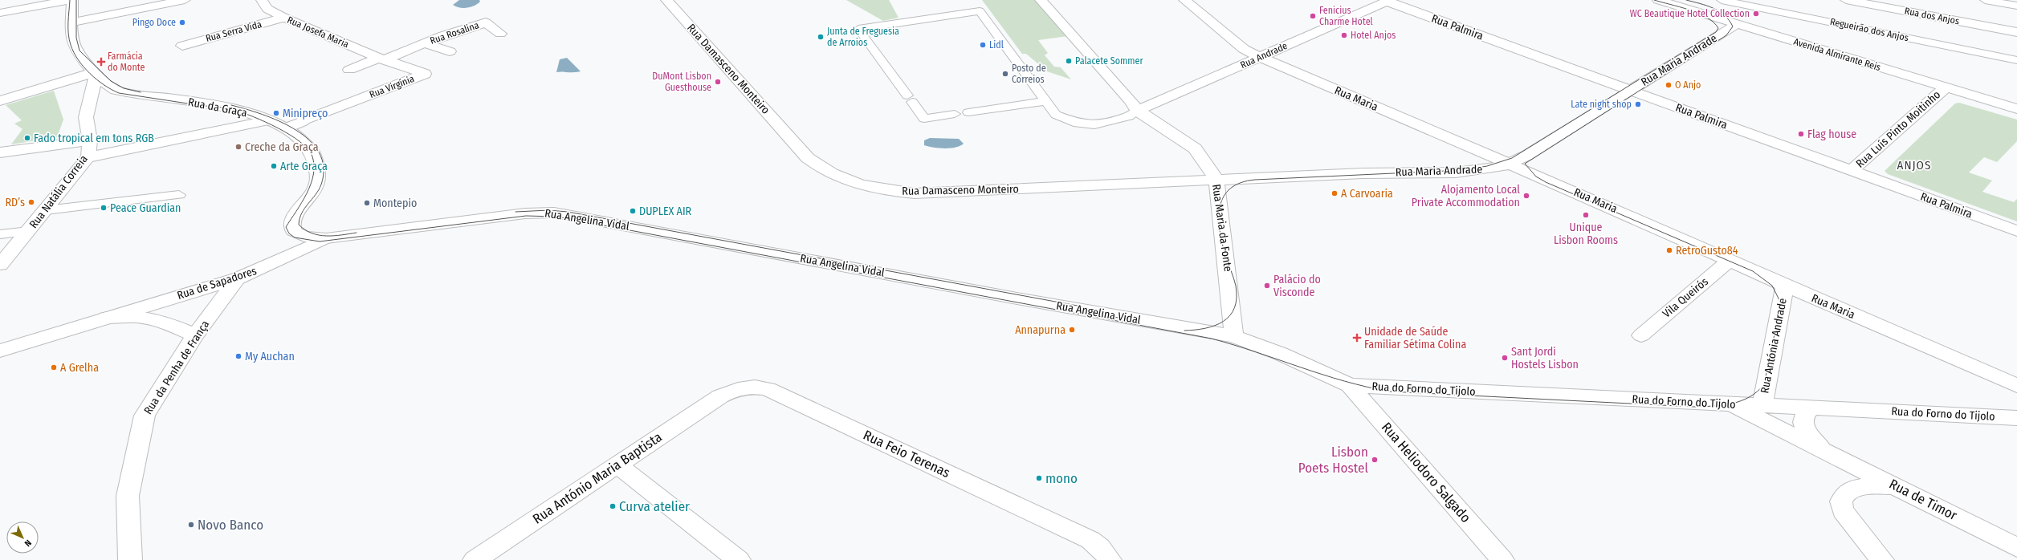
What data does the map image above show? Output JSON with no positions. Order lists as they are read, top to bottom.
{
  "streets": {
    "street": [
      "Rua dos Anjos",
      "Rua Palmira",
      "Rua Serra Vida",
      "Rua Josefa Maria",
      "Rua Rosalina",
      "Avenida Almirante Reis",
      "Rua Andrade",
      "Rua Maria Andrade",
      "Rua Damasceno Monteiro",
      "Rua Virgínia",
      "Rua Maria",
      "Rua da Graça",
      "Rua Luís Pinto Moitinho",
      "Rua Natália Correia",
      "Rua Angelina Vidal",
      "Rua Maria da Fonte",
      "Rua de Sapadores",
      "Vila Queirós",
      "Rua Antónia Andrade",
      "Rua da Penha de França",
      "Rua do Forno do Tijolo",
      "Rua Feio Terenas",
      "Rua Heliodoro Salgado",
      "Rua António Maria Baptista",
      "Rua de Timor"
    ],
    "lane": ["Regueirão dos Anjos"]
  },
  "crossings": [
    ["Rua Palmira", "Rua Andrade"],
    ["Rua Palmira", "Rua Maria Andrade"],
    ["Rua Palmira", "Rua Luís Pinto Moitinho"],
    ["Rua Serra Vida", "Rua Josefa Maria"],
    ["Rua Josefa Maria", "Rua Rosalina"],
    ["Rua Josefa Maria", "Rua Virgínia"],
    ["Rua Rosalina", "Rua Virgínia"],
    ["Avenida Almirante Reis", "Rua Maria Andrade"],
    ["Avenida Almirante Reis", "Rua Luís Pinto Moitinho"],
    ["Rua Andrade", "Rua Maria"],
    ["Rua Andrade", "Rua Maria da Fonte"],
    ["Rua Maria Andrade", "Rua Damasceno Monteiro"],
    ["Rua Maria Andrade", "Rua Maria"],
    ["Rua Maria Andrade", "Rua Maria da Fonte"],
    ["Rua Damasceno Monteiro", "Rua Maria da Fonte"],
    ["Rua Virgínia", "Rua da Graça"],
    ["Rua Maria", "Vila Queirós"],
    ["Rua Maria", "Rua Antónia Andrade"],
    ["Rua da Graça", "Rua Natália Correia"],
    ["Rua da Graça", "Rua Angelina Vidal"],
    ["Rua da Graça", "Rua de Sapadores"],
    ["Rua Angelina Vidal", "Rua Maria da Fonte"],
    ["Rua Angelina Vidal", "Rua de Sapadores"],
    ["Rua Angelina Vidal", "Rua do Forno do Tijolo"],
    ["Rua Angelina Vidal", "Rua Heliodoro Salgado"],
    ["Rua de Sapadores", "Rua da Penha de França"],
    ["Rua Antónia Andrade", "Rua do Forno do Tijolo"],
    ["Rua do Forno do Tijolo", "Rua Heliodoro Salgado"],
    ["Rua do Forno do Tijolo", "Rua de Timor"],
    ["Rua Feio Terenas", "Rua António Maria Baptista"]
  ],
  "districts": ["ANJOS"],
  "places": {
    "other": [
      "WC Beautique Hotel Collection",
      "Fenicius Charme Hotel",
      "Pingo Doce",
      "Hotel Anjos",
      "Junta de Freguesia de Arroios",
      "Lidl",
      "Palacete Sommer",
      "Posto de Correios",
      "DuMont Lisbon Guesthouse",
      "O Anjo",
      "Late night shop",
      "Minipreço",
      "Flag house",
      "Fado tropical em tons RGB",
      "Creche da Graça",
      "Arte Graça",
      "A Carvoaria",
      "Alojamento Local Private Accommodation",
      "RD’s",
      "Montepio",
      "Peace Guardian",
      "DUPLEX AIR",
      "Unique Lisbon Rooms",
      "RetroGusto84",
      "Palácio do Visconde",
      "Annapurna",
      "My Auchan",
      "Sant Jordi Hostels Lisbon",
      "A Grelha",
      "Lisbon Poets Hostel",
      "mono",
      "Curva atelier",
      "Novo Banco"
    ],
    "health": ["Farmácia do Monte", "Unidade de Saúde Familiar Sétima Colina"]
  },
  "north": "bottom right"
}
